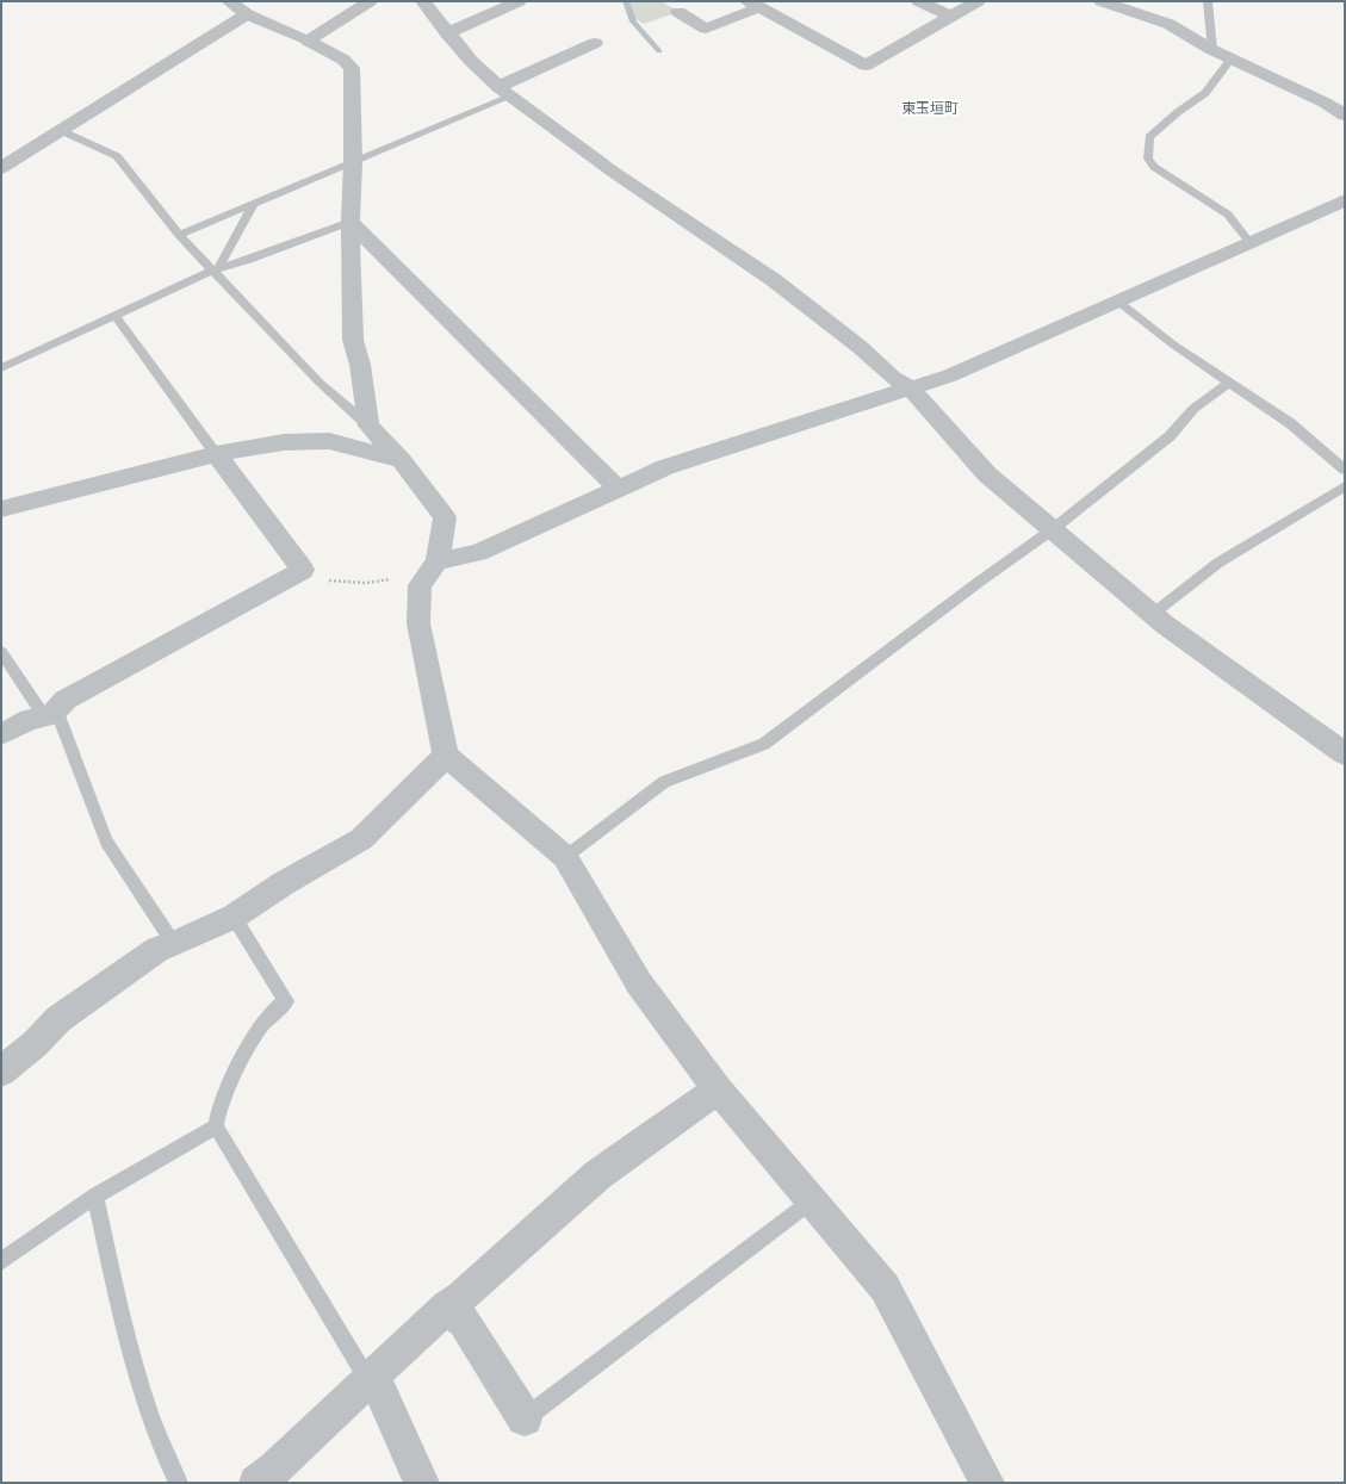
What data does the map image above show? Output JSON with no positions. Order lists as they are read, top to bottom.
{
  "districts": ["東玉垣町"]
}
